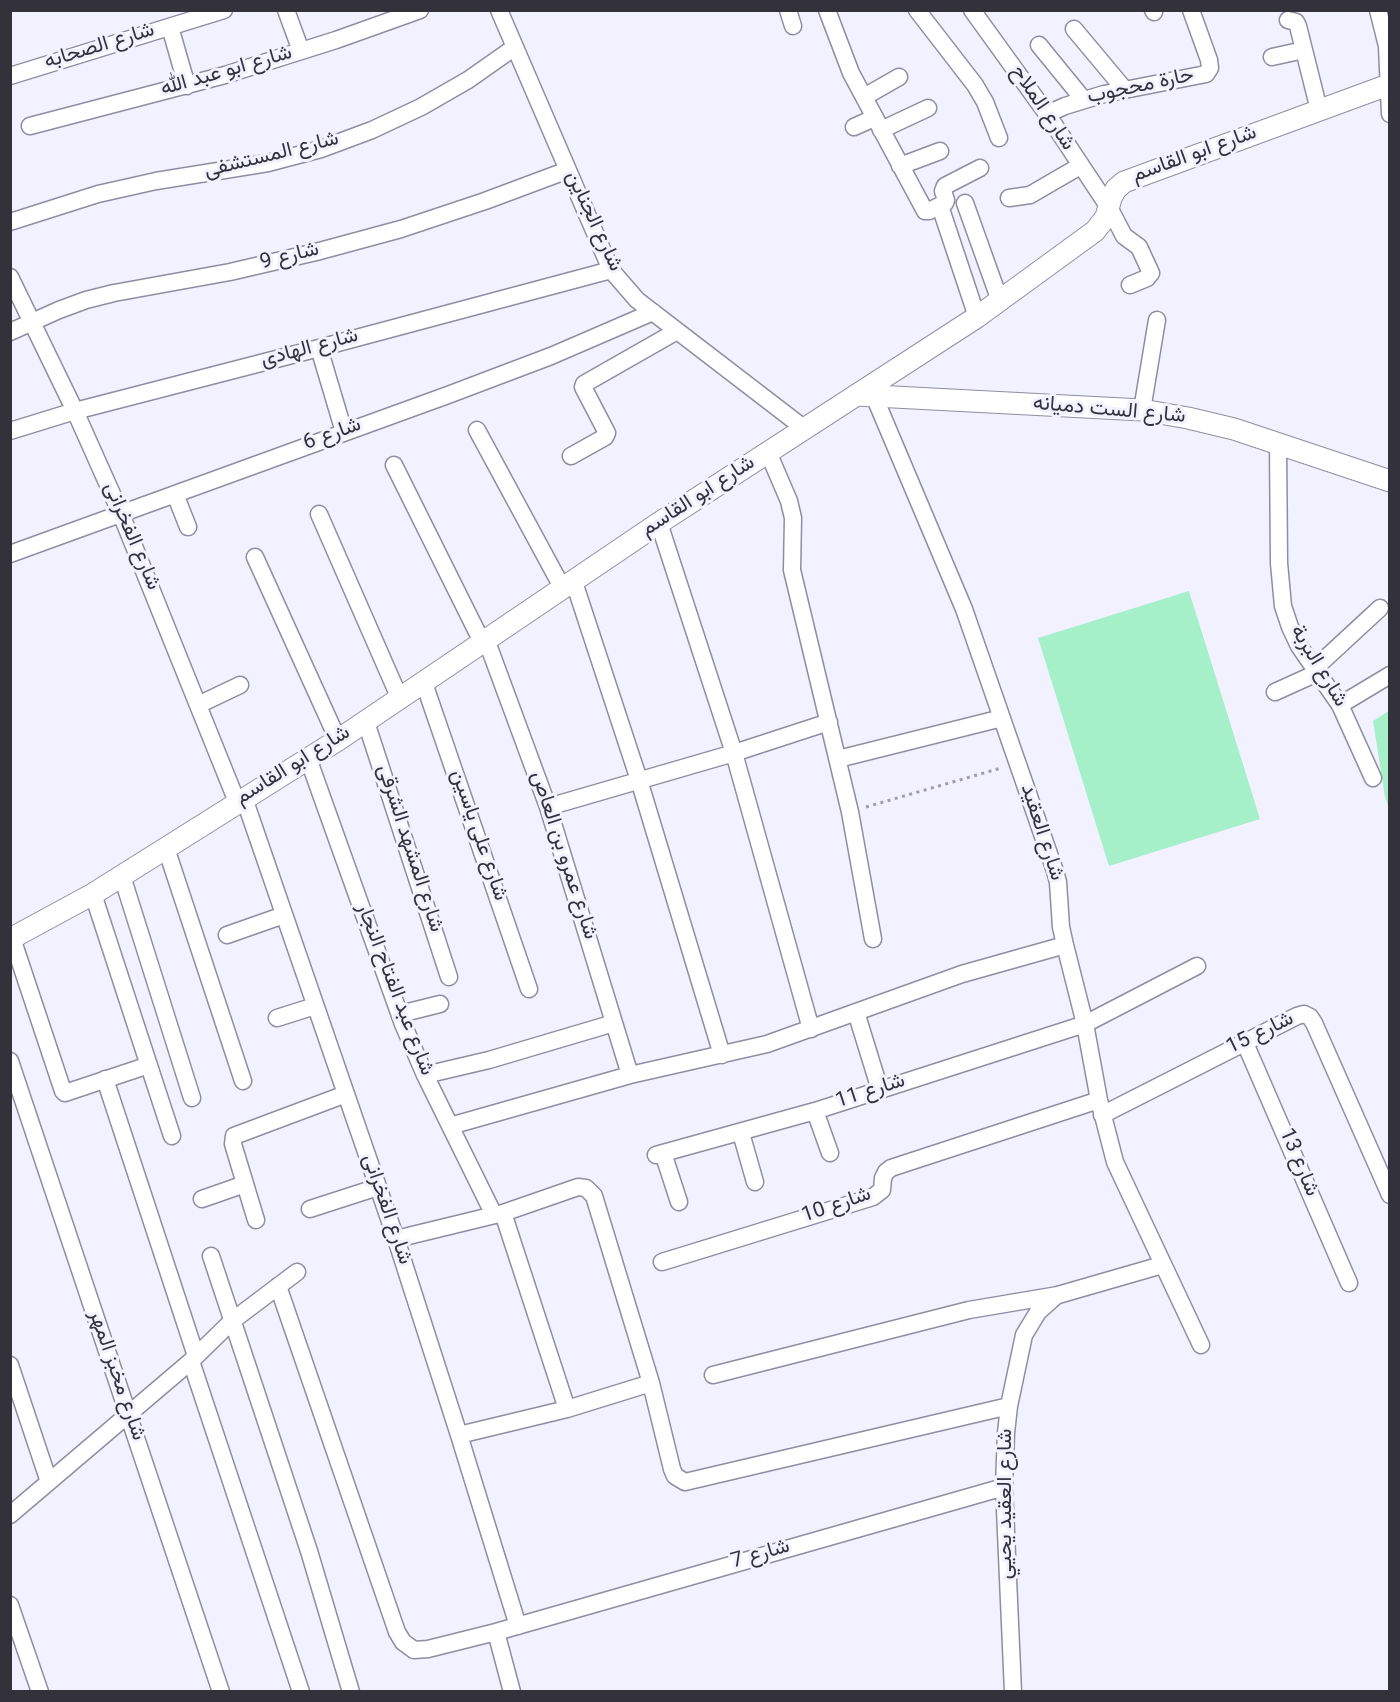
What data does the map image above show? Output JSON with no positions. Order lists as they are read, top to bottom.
{
  "streets": {
    "street": [
      "شارع الصحابه",
      "شارع ابو عبد الله",
      "حارة محجوب",
      "شارع الملاح",
      "شارع ابو القاسم",
      "شارع المستشفى",
      "شارع الجناين",
      "شارع 9",
      "شارع الهادى",
      "شارع الست دميانه",
      "شارع 6",
      "شارع الفخرانى",
      "شارع البربة",
      "شارع العقيد",
      "شارع على ياسين",
      "شارع المشهد الشرقى",
      "شارع عمرو بن العاص",
      "شارع عبد الفتاح النجار",
      "شارع 15",
      "شارع 11",
      "شارع 13",
      "شارع 10",
      "شارع مخبز المهر",
      "شارع العقيد يحيي",
      "شارع 7"
    ]
  },
  "crossings": [
    ["حارة محجوب", "شارع الملاح"],
    ["شارع الملاح", "شارع ابو القاسم"],
    ["شارع ابو القاسم", "شارع الجناين"],
    ["شارع ابو القاسم", "شارع الست دميانه"],
    ["شارع ابو القاسم", "شارع الفخرانى"],
    ["شارع ابو القاسم", "شارع العقيد"],
    ["شارع ابو القاسم", "شارع على ياسين"],
    ["شارع ابو القاسم", "شارع المشهد الشرقى"],
    ["شارع ابو القاسم", "شارع عمرو بن العاص"],
    ["شارع ابو القاسم", "شارع عبد الفتاح النجار"],
    ["شارع المستشفى", "شارع الجناين"],
    ["شارع الجناين", "شارع 9"],
    ["شارع الجناين", "شارع الهادى"],
    ["شارع الجناين", "شارع 6"],
    ["شارع 9", "شارع الفخرانى"],
    ["شارع الهادى", "شارع الفخرانى"],
    ["شارع الست دميانه", "شارع البربة"],
    ["شارع الست دميانه", "شارع العقيد"],
    ["شارع 6", "شارع الفخرانى"],
    ["شارع الفخرانى", "شارع 7"],
    ["شارع العقيد", "شارع 15"],
    ["شارع العقيد", "شارع 11"],
    ["شارع العقيد", "شارع 10"],
    ["شارع 15", "شارع 13"],
    ["شارع 15", "شارع 10"],
    ["شارع العقيد يحيي", "شارع 7"]
  ]
}
